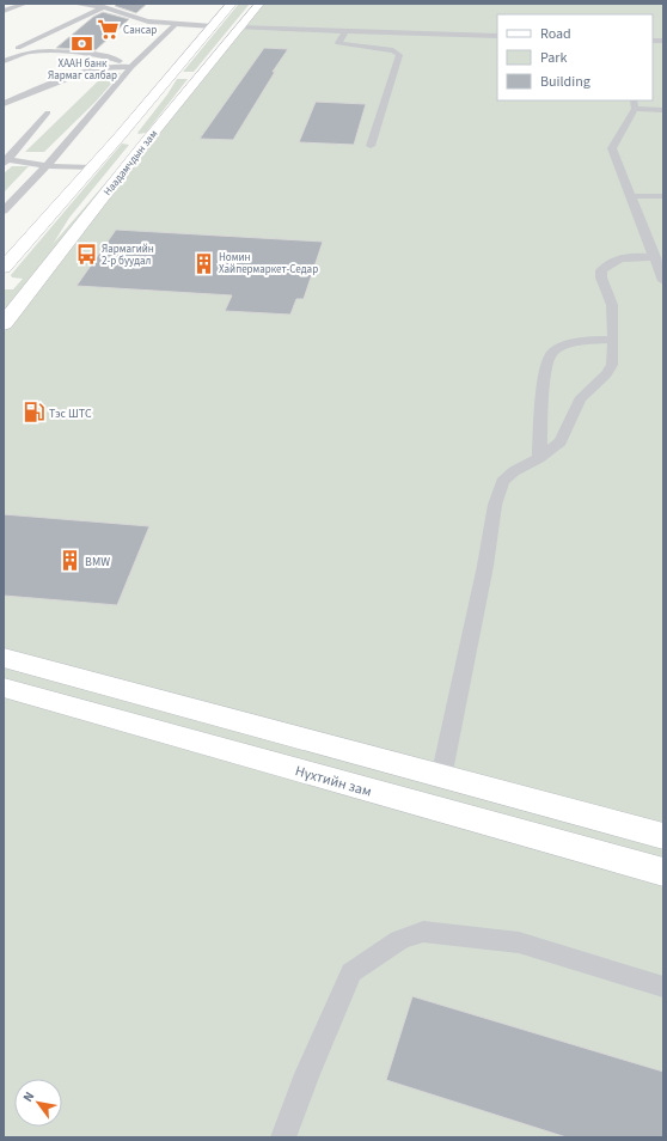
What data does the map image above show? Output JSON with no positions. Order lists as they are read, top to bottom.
{
  "streets": {
    "highway": ["Наадамчдын зам"],
    "main road": ["Нүхтийн зам"]
  },
  "places": {
    "supermarket": ["Сансар"],
    "bank": ["ХААН банк Яармаг салбар"],
    "bus stop": ["Яармагийн 2-р буудал"],
    "building": ["Номин Хайпермаркет-Седар", "BMW"],
    "fuel station": ["Тэс ШТС"]
  },
  "legend": ["Road", "Park", "Building"],
  "north": "top left"
}
